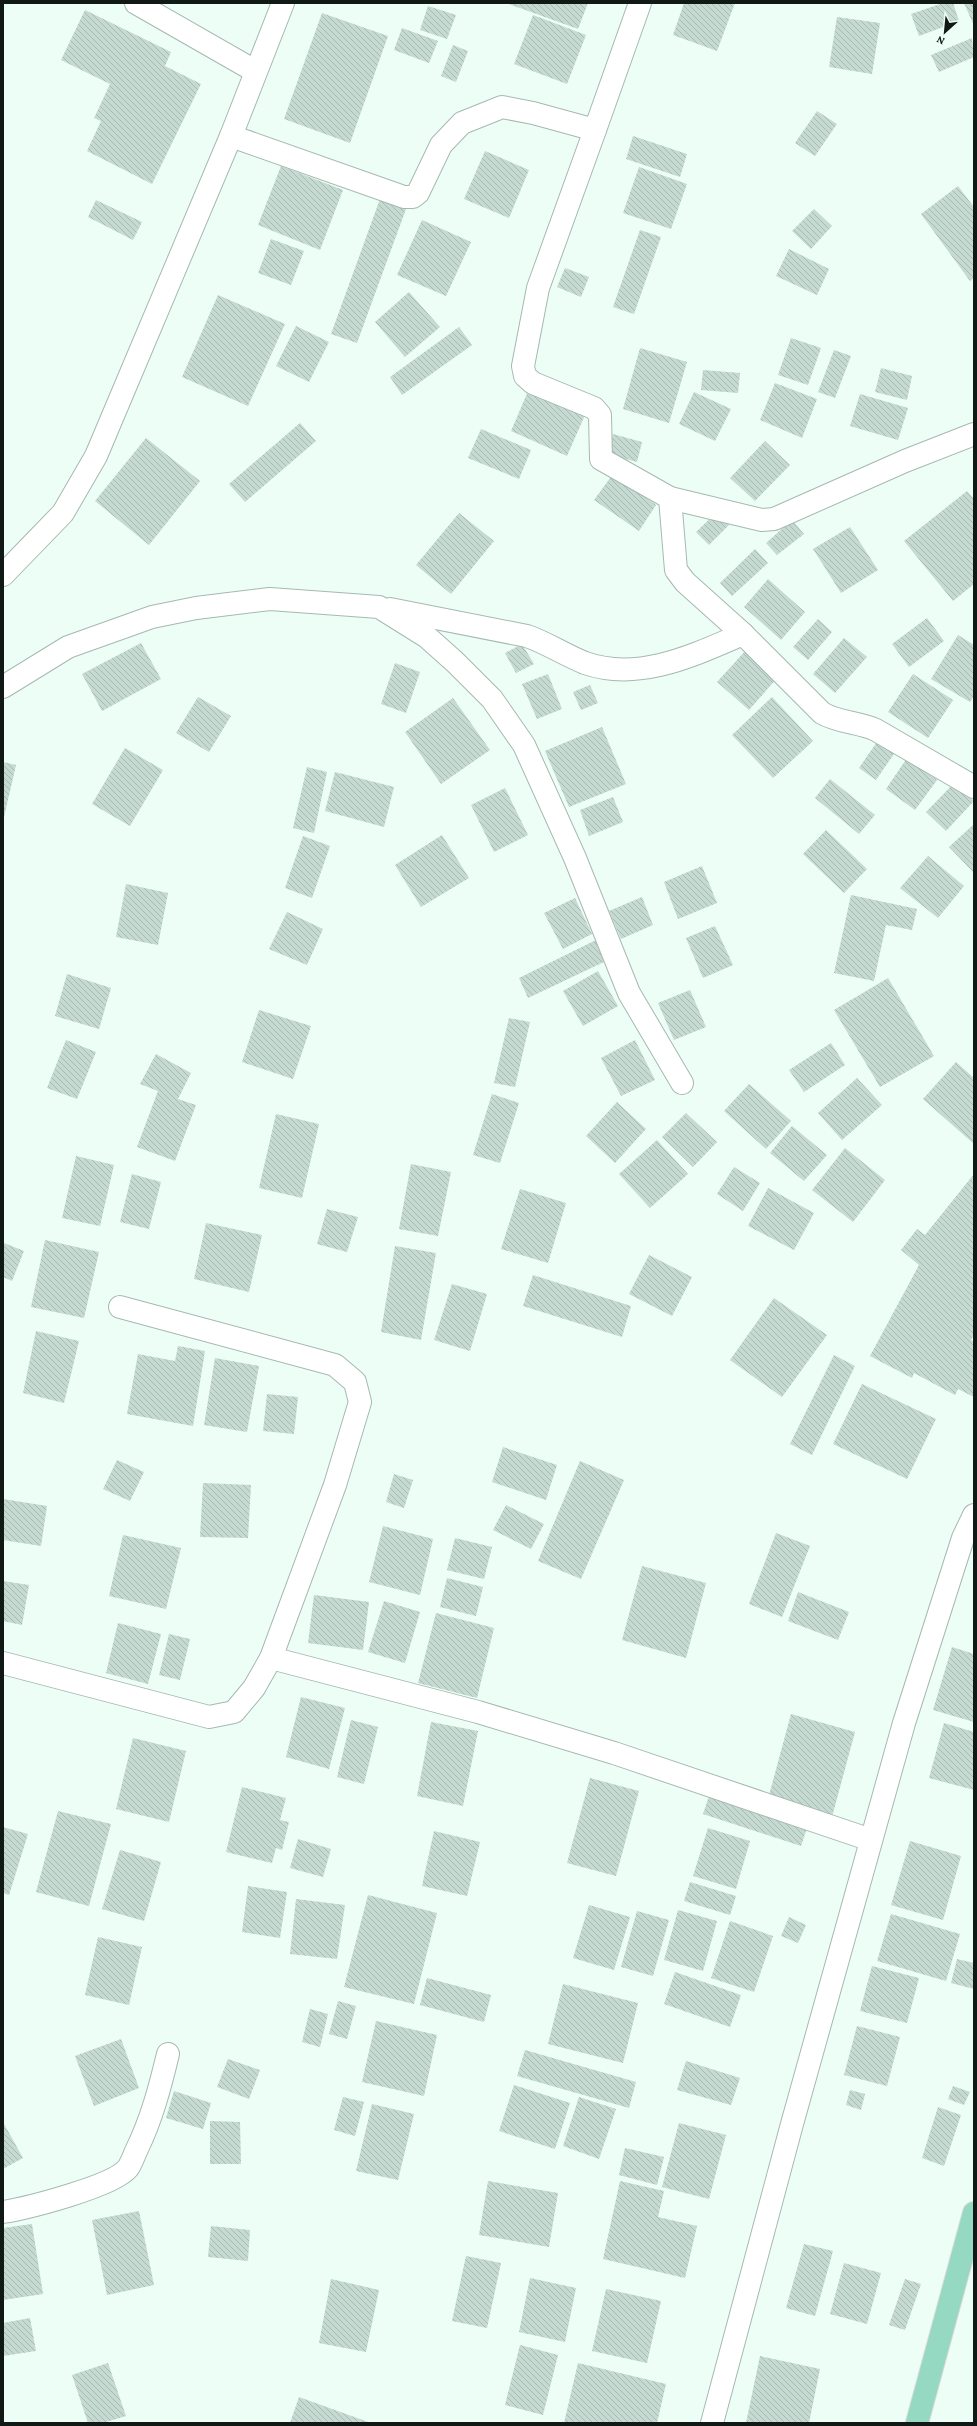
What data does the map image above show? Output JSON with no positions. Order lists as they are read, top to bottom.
{
  "north": "bottom left"
}
